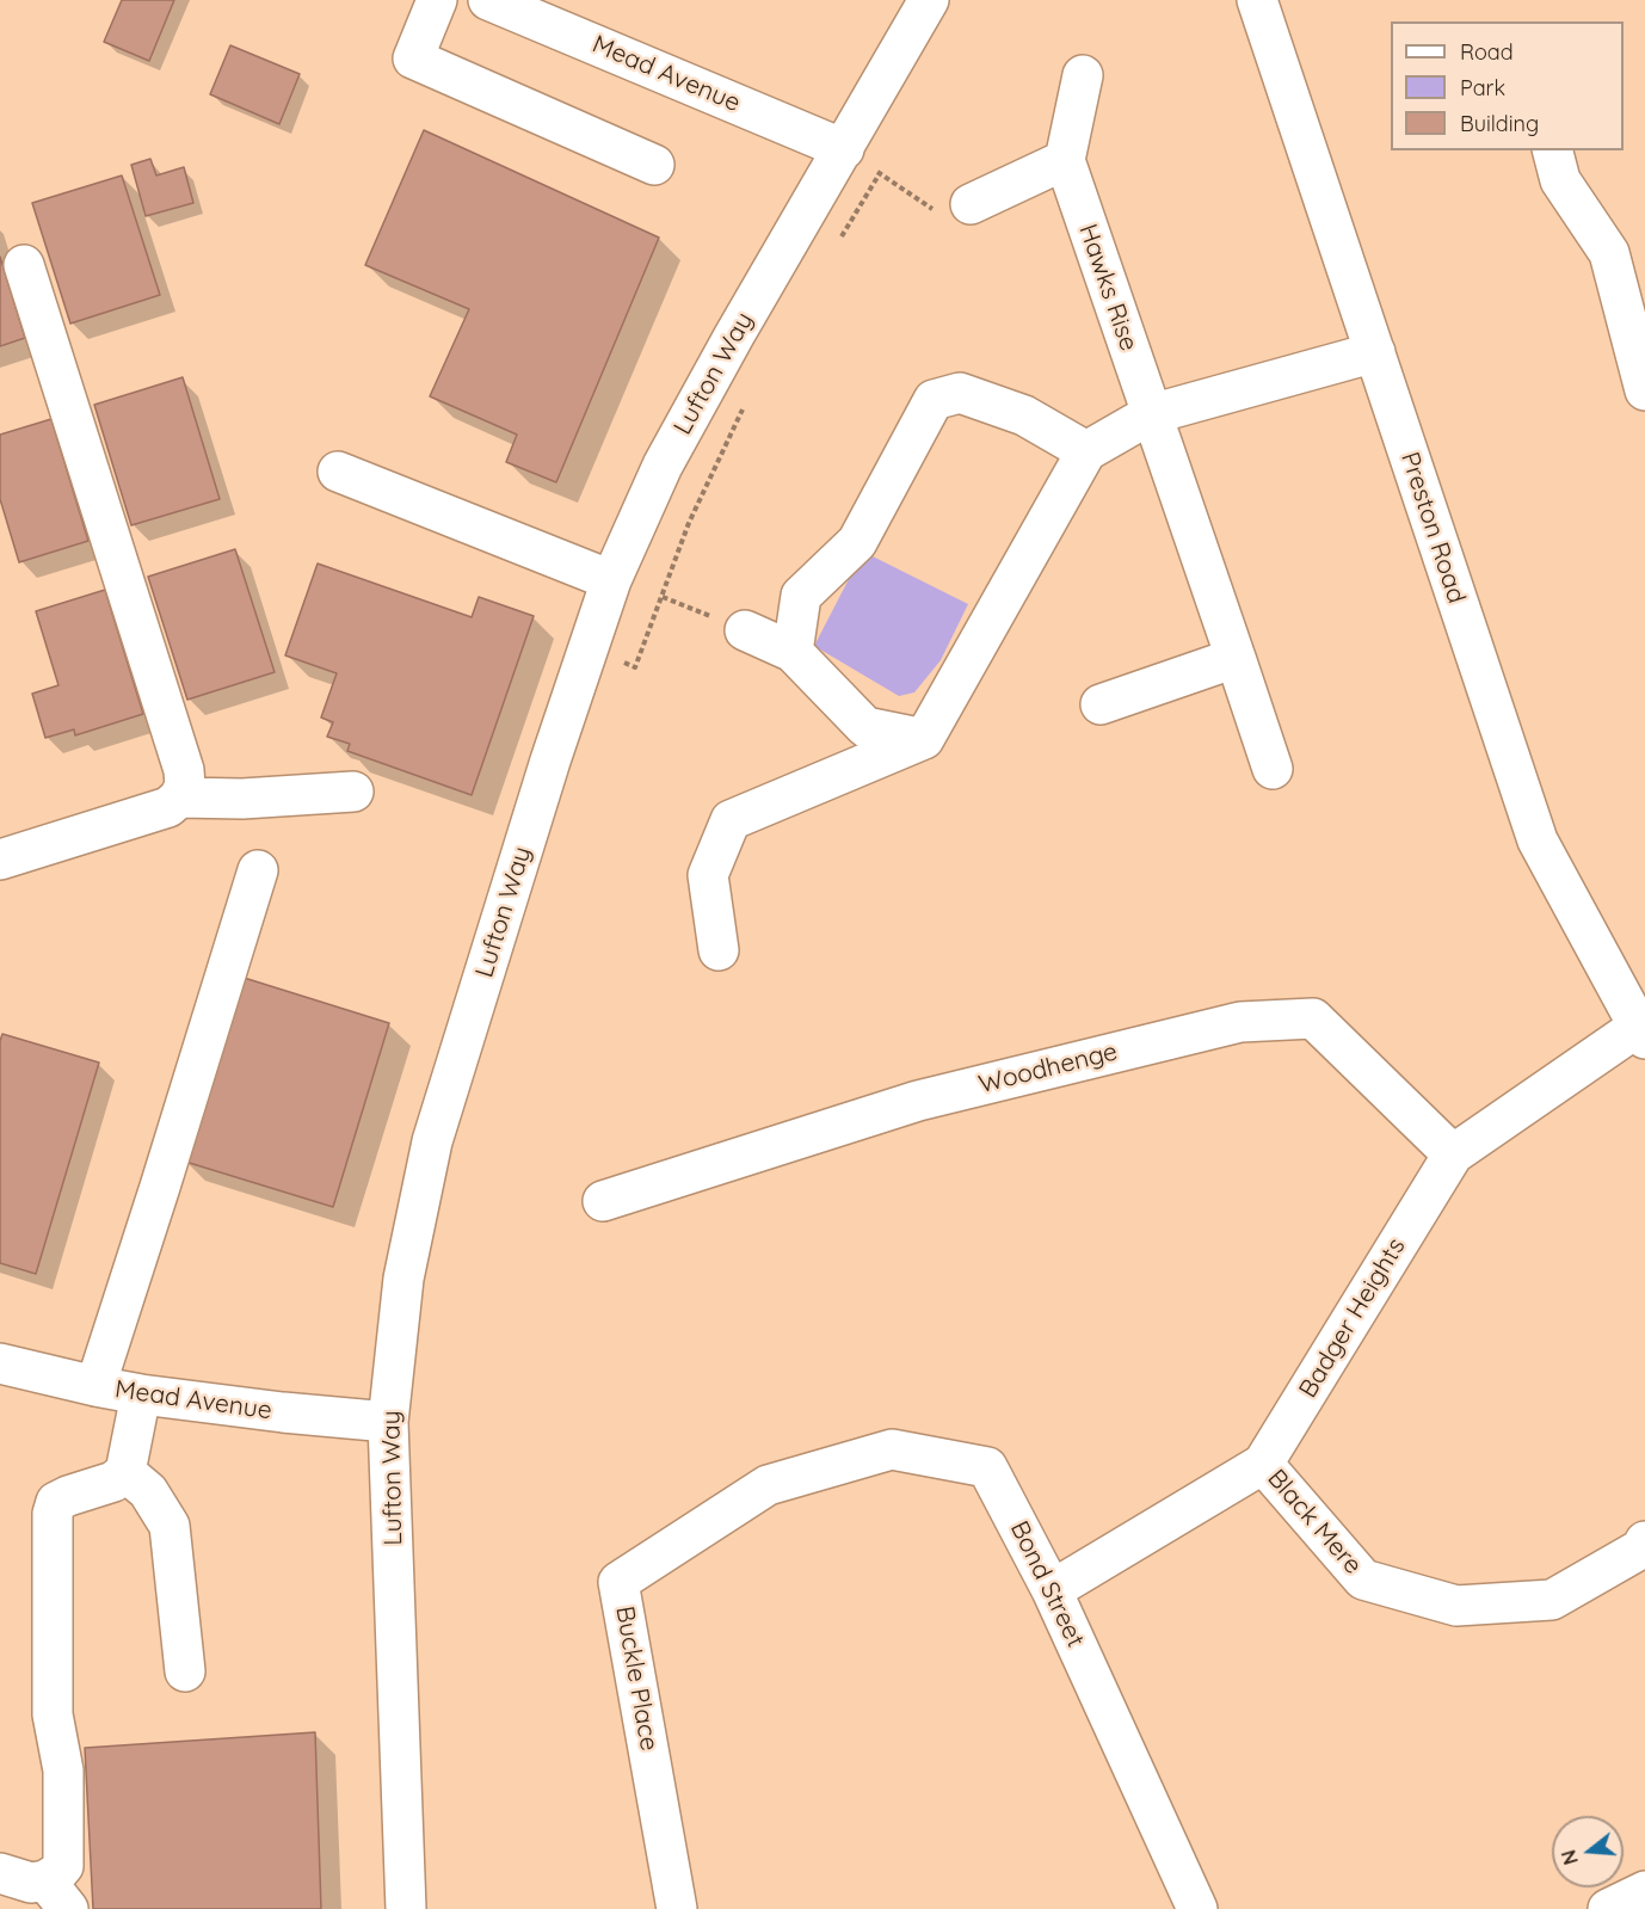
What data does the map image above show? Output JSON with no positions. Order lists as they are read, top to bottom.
{
  "streets": {
    "street": [
      "Mead Avenue",
      "Hawks Rise",
      "Lufton Way",
      "Preston Road",
      "Woodhenge",
      "Badger Heights",
      "Black Mere",
      "Bond Street",
      "Buckle Place"
    ]
  },
  "crossings": [
    ["Mead Avenue", "Lufton Way"],
    ["Preston Road", "Badger Heights"],
    ["Woodhenge", "Badger Heights"],
    ["Badger Heights", "Black Mere"],
    ["Badger Heights", "Bond Street"],
    ["Bond Street", "Buckle Place"]
  ],
  "legend": ["Road", "Park", "Building"],
  "north": "left"
}
